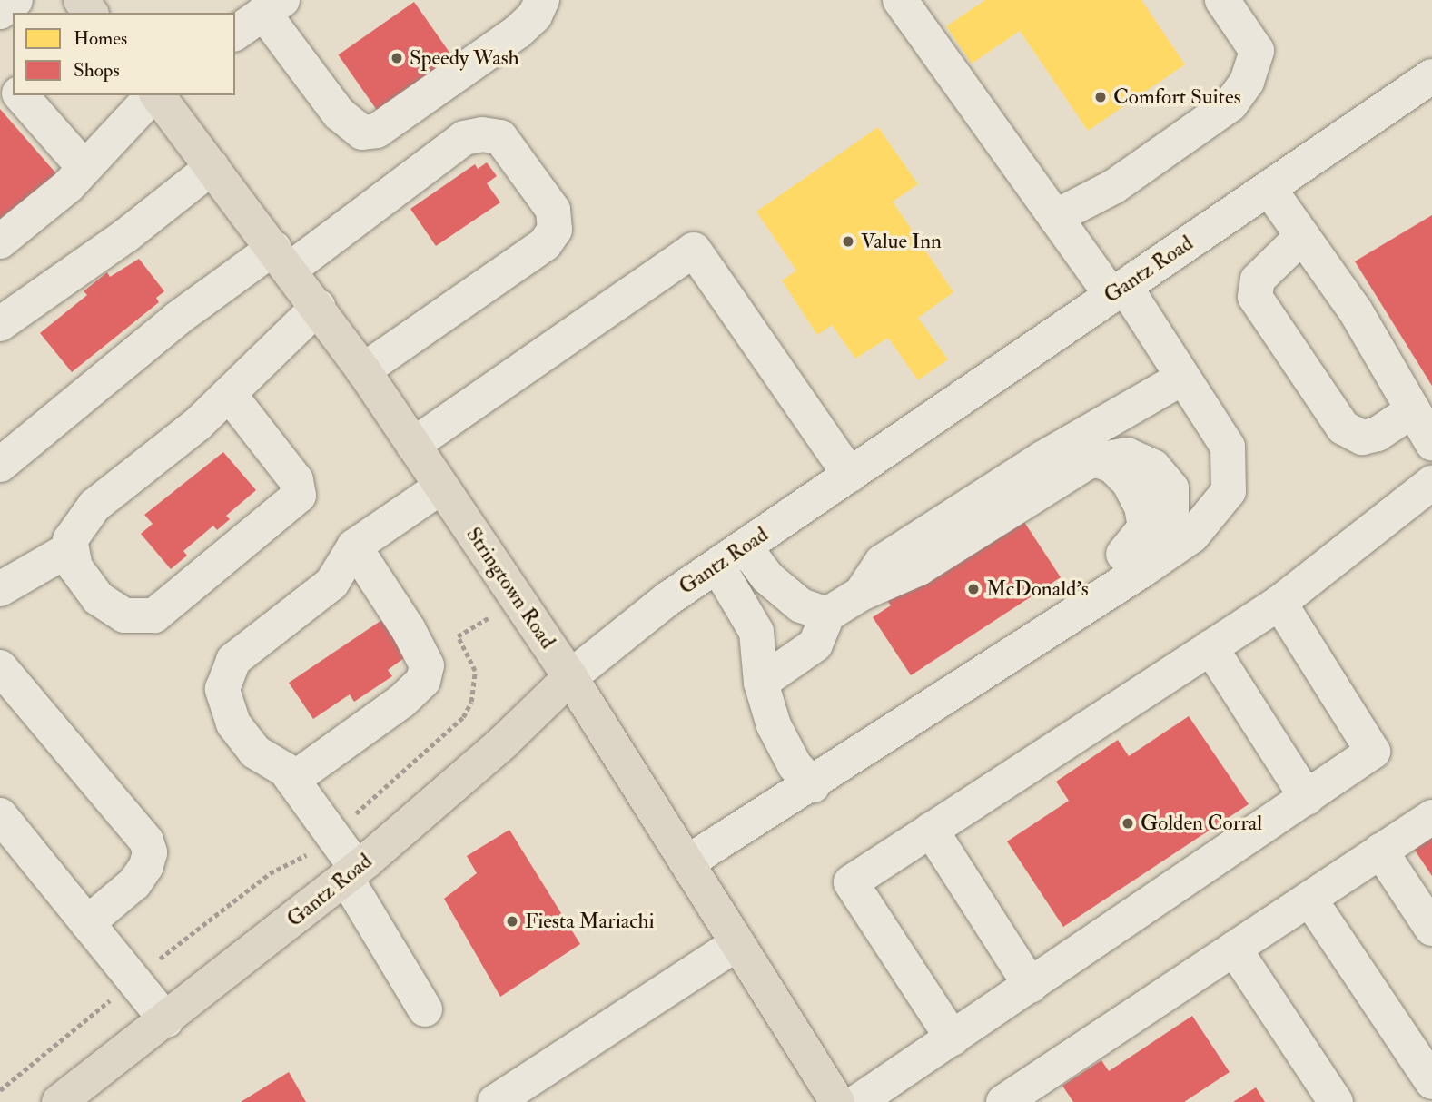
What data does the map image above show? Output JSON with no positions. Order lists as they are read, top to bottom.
{
  "streets": {
    "main road": ["Gantz Road", "Stringtown Road"]
  },
  "crossings": [
    ["Gantz Road", "Stringtown Road"]
  ],
  "places": [
    "Speedy Wash",
    "Comfort Suites",
    "Value Inn",
    "McDonald's",
    "Golden Corral",
    "Fiesta Mariachi"
  ],
  "legend": ["Homes", "Shops"]
}
